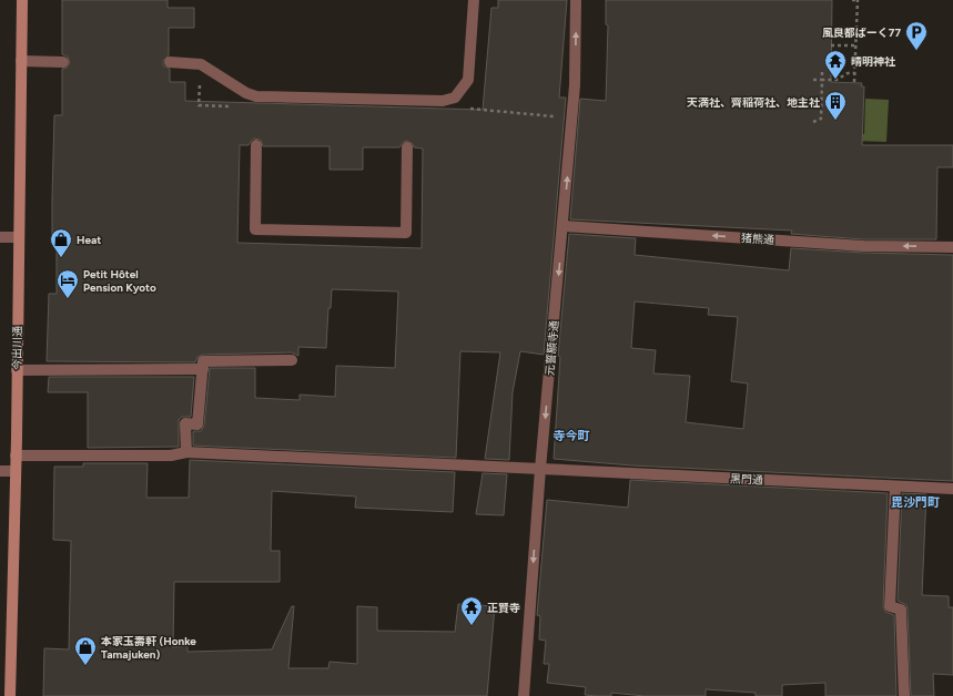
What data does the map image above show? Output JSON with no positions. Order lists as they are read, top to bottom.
{
  "streets": {
    "main road": ["今出川通"],
    "street": ["猪熊通", "元誓願寺通", "黒門通"]
  },
  "crossings": [
    ["猪熊通", "元誓願寺通"],
    ["今出川通", "黒門通"],
    ["元誓願寺通", "黒門通"]
  ],
  "one_way": ["猪熊通"],
  "districts": ["寺今町", "毘沙門町"],
  "places": {
    "parking": ["風良都ぱーく77"],
    "temple": ["晴明神社", "正賢寺"],
    "building": ["天満社、齊稲荷社、地主社"],
    "shop": ["Heat", "本家玉壽軒 (Honke Tamajuken)"],
    "hotel": ["Petit Hôtel Pension Kyoto"]
  }
}
